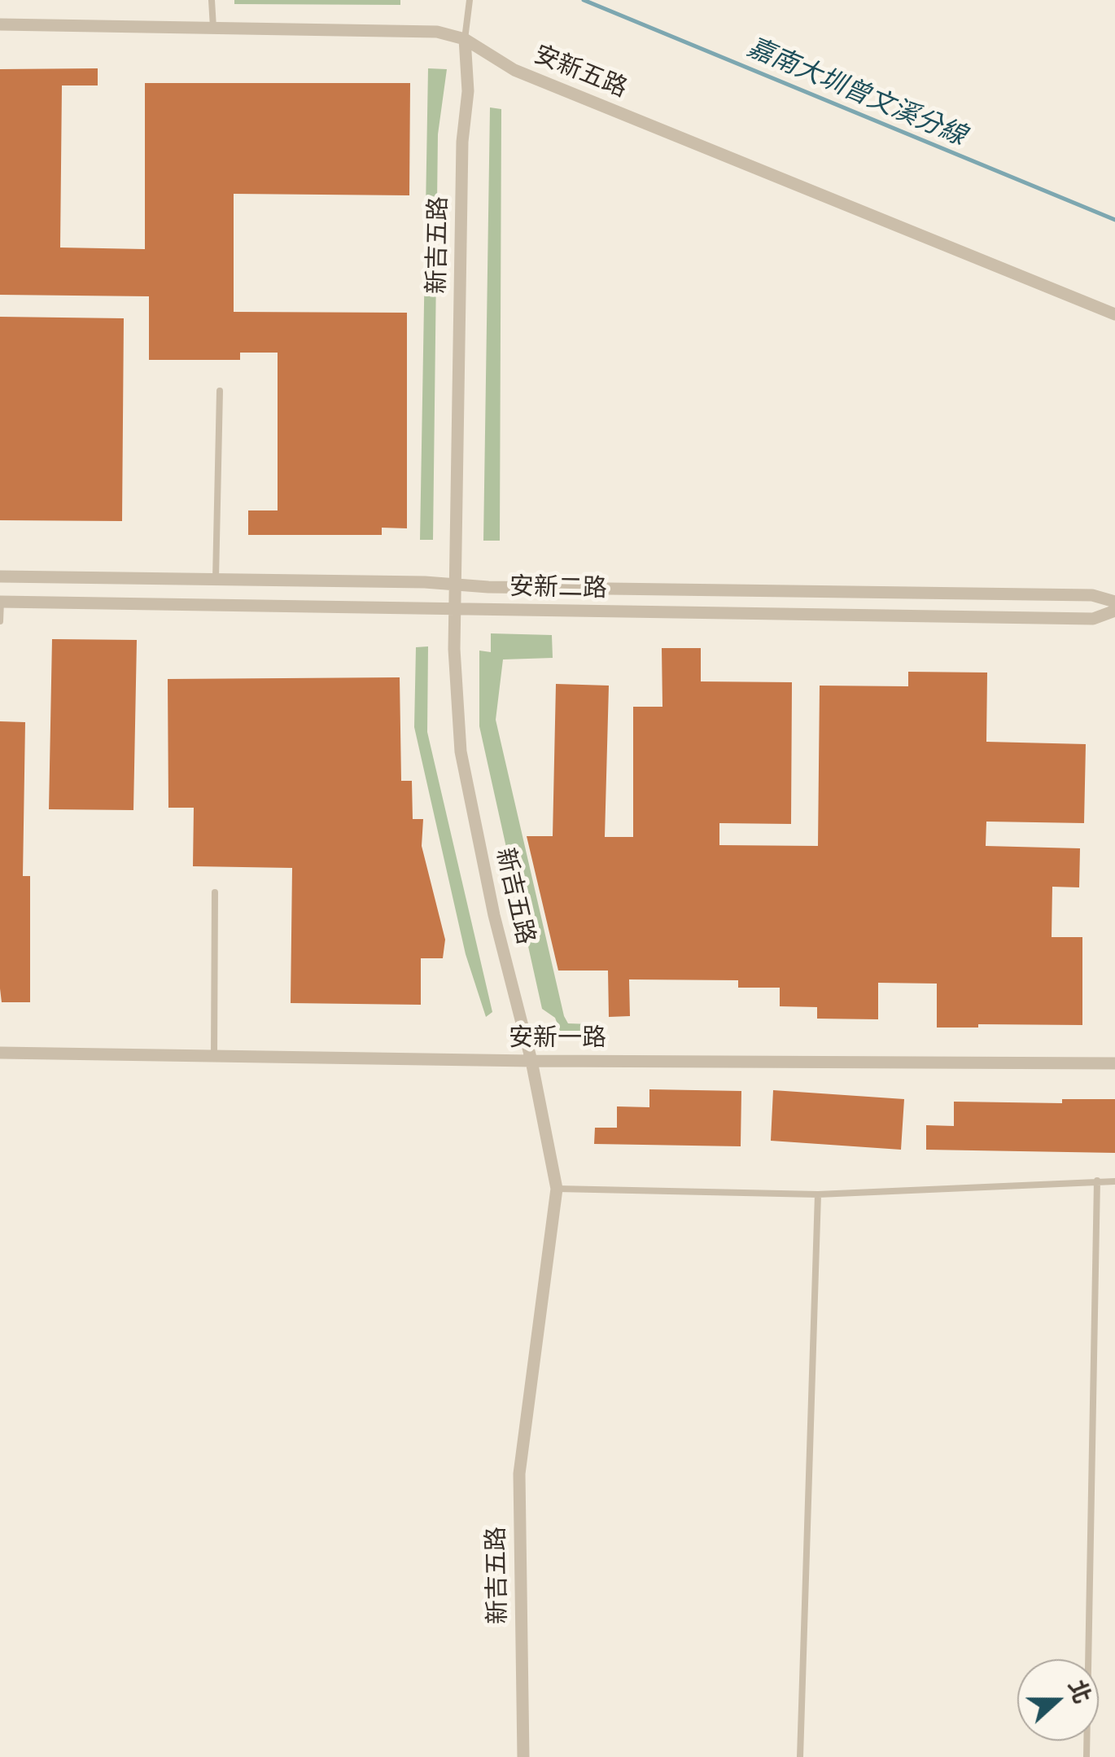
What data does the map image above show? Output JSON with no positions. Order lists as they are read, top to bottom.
{
  "streets": {
    "street": [
      "安新五路",
      "新吉五路",
      "安新二路",
      "安新一路"
    ]
  },
  "crossings": [
    ["安新五路", "新吉五路"],
    ["新吉五路", "安新二路"],
    ["新吉五路", "安新一路"]
  ],
  "water": ["嘉南大圳曾文溪分線"],
  "north": "right"
}
